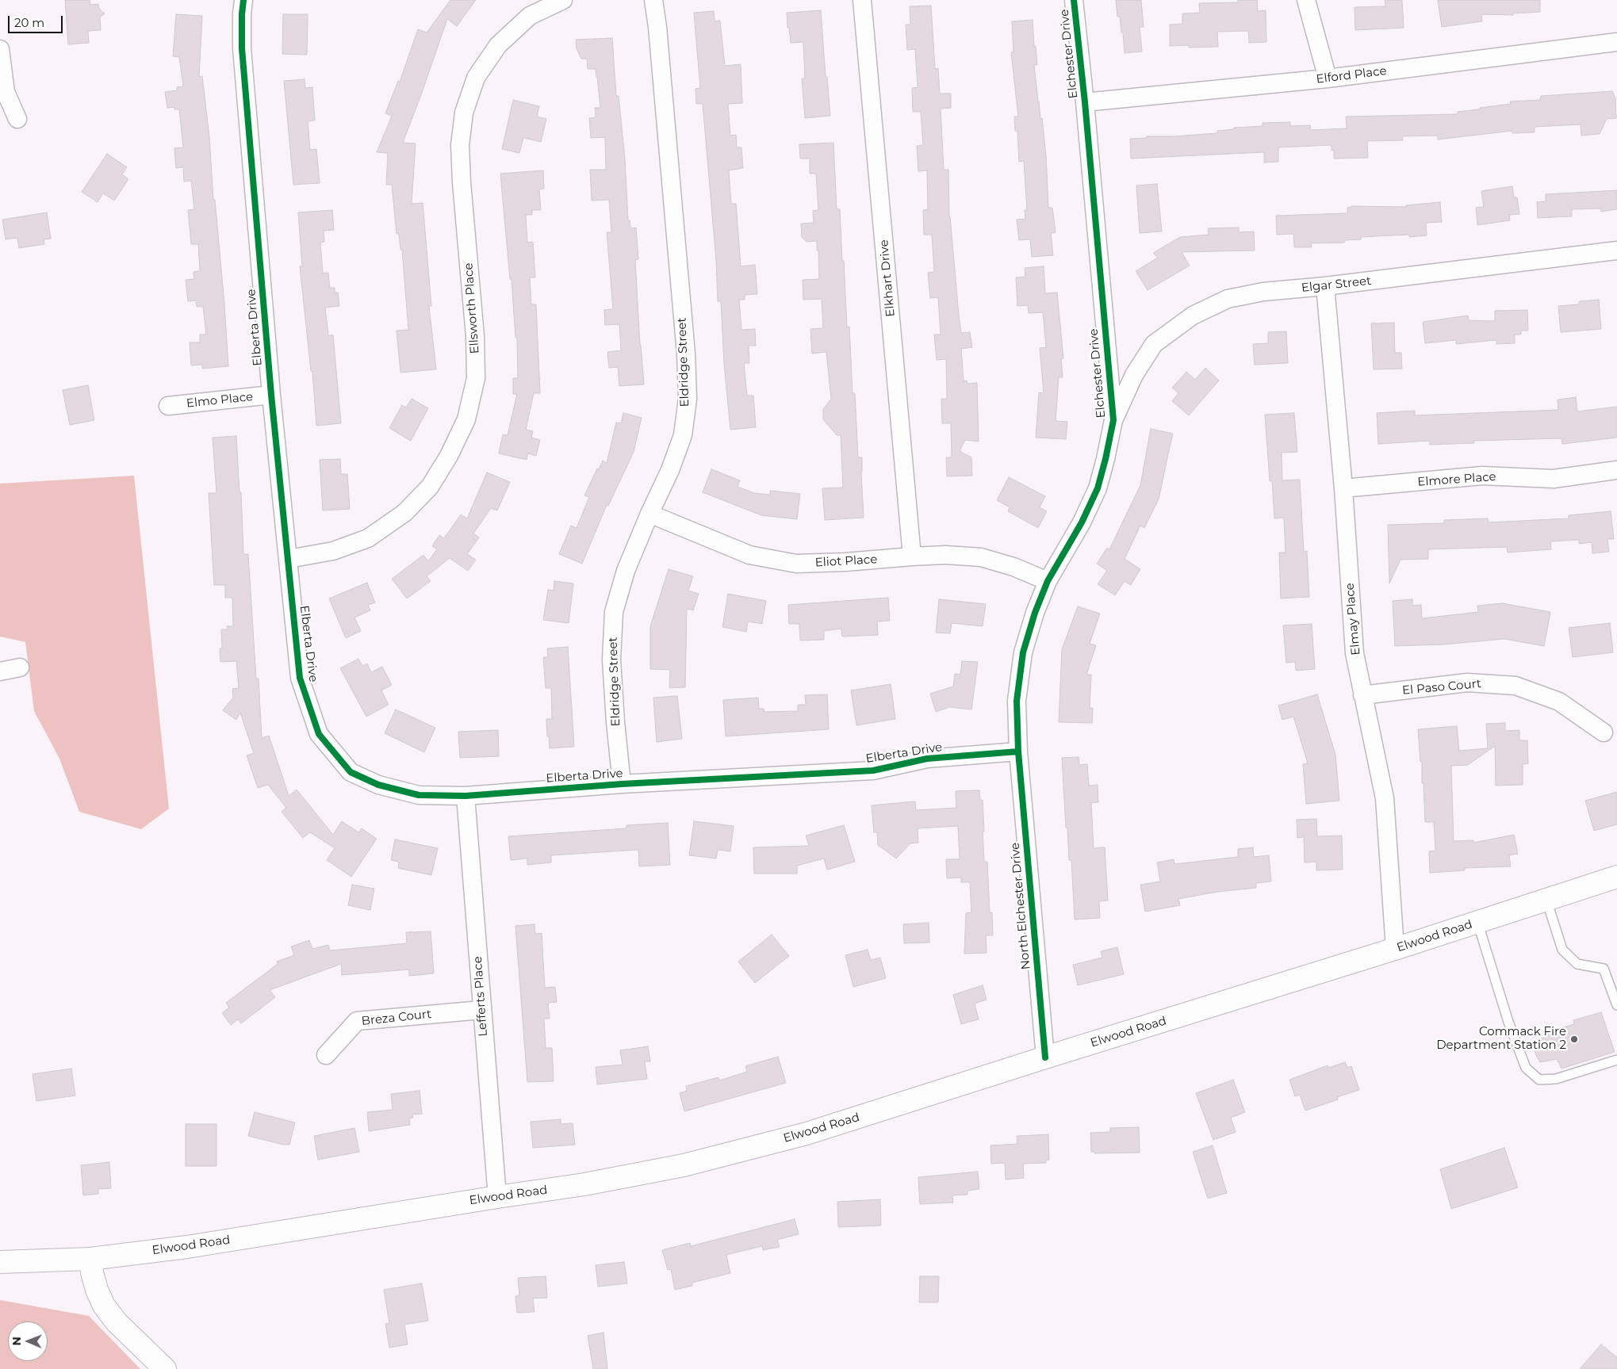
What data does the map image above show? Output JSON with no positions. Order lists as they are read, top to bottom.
{
  "streets": {
    "main road": ["Elwood Road"],
    "street": [
      "Elchester Drive",
      "Elford Place",
      "Elkhart Drive",
      "Elgar Street",
      "Ellsworth Place",
      "Elberta Drive",
      "Eldridge Street",
      "Elmo Place",
      "Elmore Place",
      "Eliot Place",
      "Elmay Place",
      "El Paso Court",
      "North Elchester Drive",
      "Lefferts Place",
      "Breza Court"
    ]
  },
  "crossings": [
    ["Elchester Drive", "Elford Place"],
    ["Elchester Drive", "Elgar Street"],
    ["Elchester Drive", "Elberta Drive"],
    ["Elchester Drive", "Eliot Place"],
    ["Elchester Drive", "North Elchester Drive"],
    ["Elkhart Drive", "Eliot Place"],
    ["Elgar Street", "Elmay Place"],
    ["Ellsworth Place", "Elberta Drive"],
    ["Elberta Drive", "Eldridge Street"],
    ["Elberta Drive", "Elmo Place"],
    ["Elberta Drive", "North Elchester Drive"],
    ["Elberta Drive", "Lefferts Place"],
    ["Eldridge Street", "Eliot Place"],
    ["Elmore Place", "Elmay Place"],
    ["Elmay Place", "El Paso Court"],
    ["Elmay Place", "Elwood Road"],
    ["North Elchester Drive", "Elwood Road"],
    ["Elwood Road", "Lefferts Place"],
    ["Lefferts Place", "Breza Court"]
  ],
  "places": ["Commack Fire Department Station 2"],
  "scale_bar": "20 m",
  "north": "left"
}
